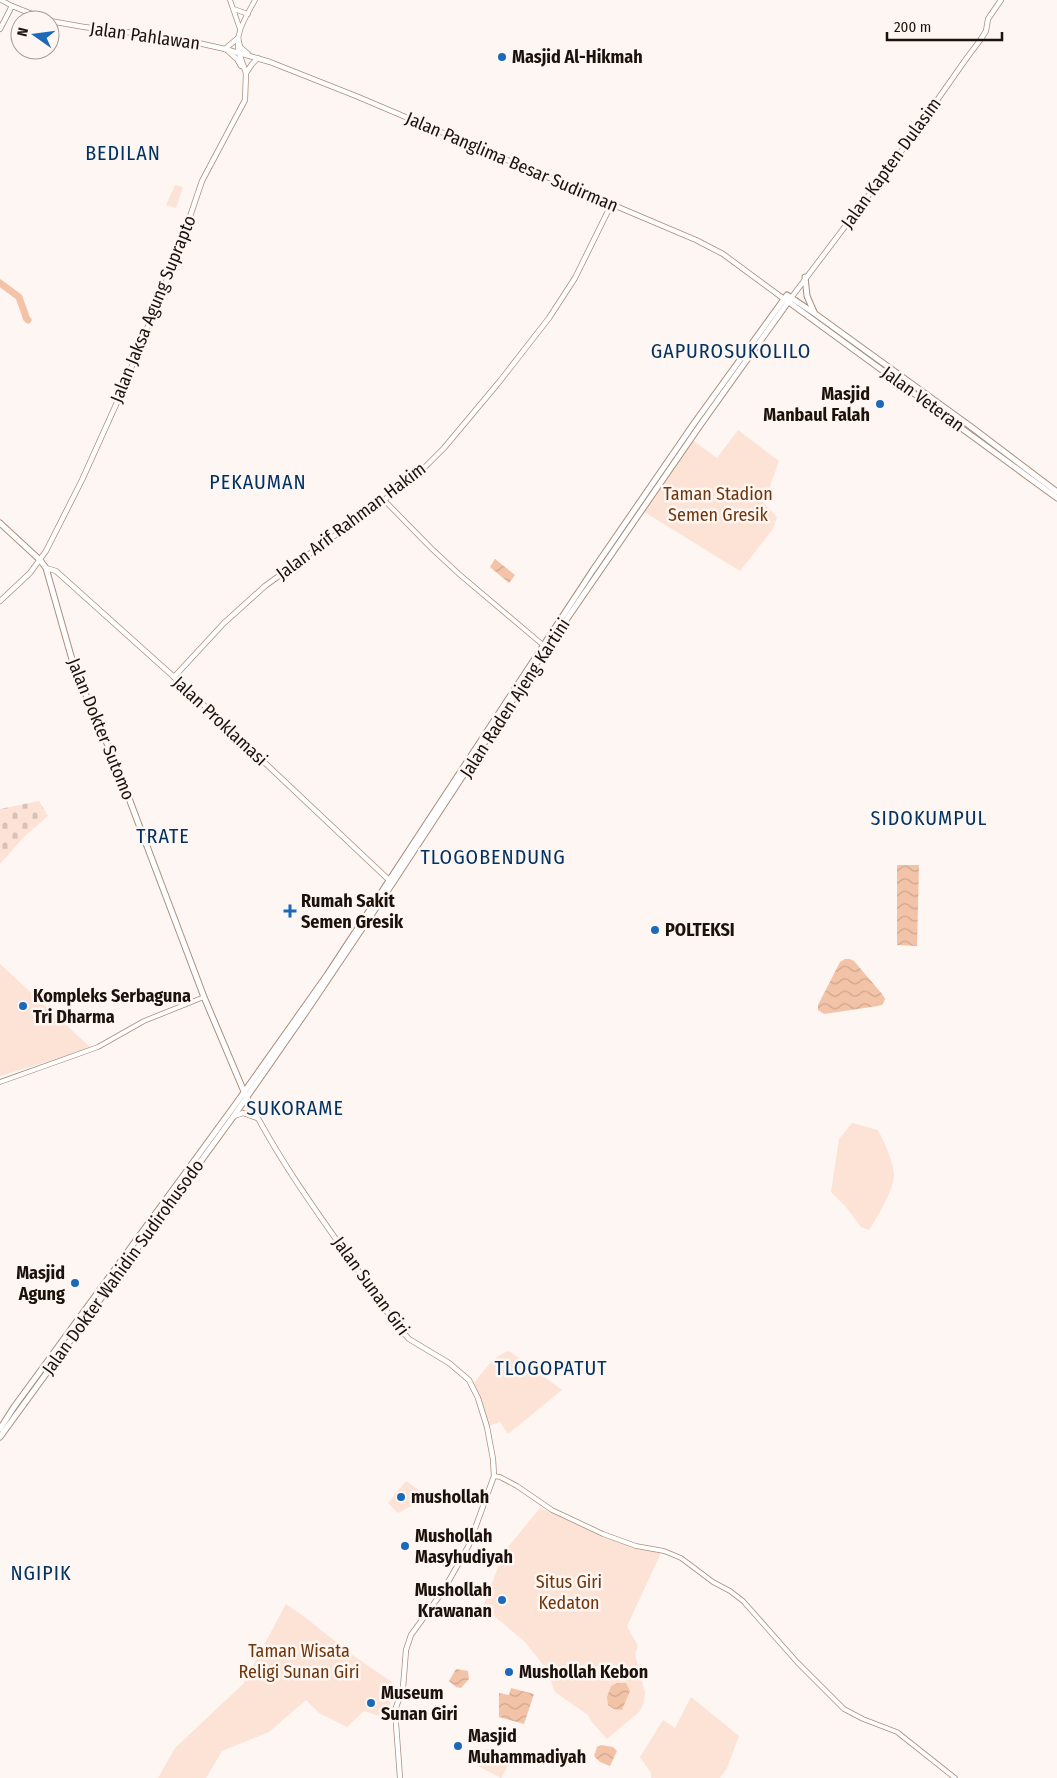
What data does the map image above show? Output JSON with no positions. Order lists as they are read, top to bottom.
{
  "streets": {
    "highway": [
      "Jalan Veteran",
      "Jalan Raden Ajeng Kartini",
      "Jalan Dokter Sutomo",
      "Jalan Dokter Wahidin Sudirohusodo"
    ],
    "main road": [
      "Jalan Pahlawan",
      "Jalan Panglima Besar Sudirman",
      "Jalan Kapten Dulasim",
      "Jalan Jaksa Agung Suprapto",
      "Jalan Arif Rahman Hakim",
      "Jalan Proklamasi",
      "Jalan Sunan Giri"
    ]
  },
  "crossings": [
    ["Jalan Pahlawan", "Jalan Panglima Besar Sudirman"],
    ["Jalan Pahlawan", "Jalan Jaksa Agung Suprapto"],
    ["Jalan Panglima Besar Sudirman", "Jalan Kapten Dulasim"],
    ["Jalan Panglima Besar Sudirman", "Jalan Jaksa Agung Suprapto"],
    ["Jalan Panglima Besar Sudirman", "Jalan Veteran"],
    ["Jalan Panglima Besar Sudirman", "Jalan Arif Rahman Hakim"],
    ["Jalan Panglima Besar Sudirman", "Jalan Raden Ajeng Kartini"],
    ["Jalan Kapten Dulasim", "Jalan Veteran"],
    ["Jalan Kapten Dulasim", "Jalan Raden Ajeng Kartini"],
    ["Jalan Jaksa Agung Suprapto", "Jalan Dokter Sutomo"],
    ["Jalan Veteran", "Jalan Raden Ajeng Kartini"],
    ["Jalan Arif Rahman Hakim", "Jalan Proklamasi"],
    ["Jalan Raden Ajeng Kartini", "Jalan Proklamasi"],
    ["Jalan Raden Ajeng Kartini", "Jalan Dokter Sutomo"],
    ["Jalan Raden Ajeng Kartini", "Jalan Dokter Wahidin Sudirohusodo"],
    ["Jalan Raden Ajeng Kartini", "Jalan Sunan Giri"],
    ["Jalan Proklamasi", "Jalan Dokter Sutomo"],
    ["Jalan Dokter Sutomo", "Jalan Dokter Wahidin Sudirohusodo"],
    ["Jalan Dokter Sutomo", "Jalan Sunan Giri"],
    ["Jalan Dokter Wahidin Sudirohusodo", "Jalan Sunan Giri"]
  ],
  "districts": [
    "BEDILAN",
    "GAPUROSUKOLILO",
    "PEKAUMAN",
    "SIDOKUMPUL",
    "TRATE",
    "TLOGOBENDUNG",
    "SUKORAME",
    "TLOGOPATUT",
    "NGIPIK"
  ],
  "parks": ["Taman Stadion Semen Gresik", "Situs Giri Kedaton", "Taman Wisata Religi Sunan Giri"],
  "places": {
    "other": [
      "Masjid Al-Hikmah",
      "Masjid Manbaul Falah",
      "POLTEKSI",
      "Kompleks Serbaguna Tri Dharma",
      "Masjid Agung",
      "mushollah",
      "Mushollah Masyhudiyah",
      "Mushollah Krawanan",
      "Mushollah Kebon",
      "Museum Sunan Giri",
      "Masjid Muhammadiyah"
    ],
    "health": ["Rumah Sakit Semen Gresik"]
  },
  "scale_bar": "200 m",
  "north": "left"
}
